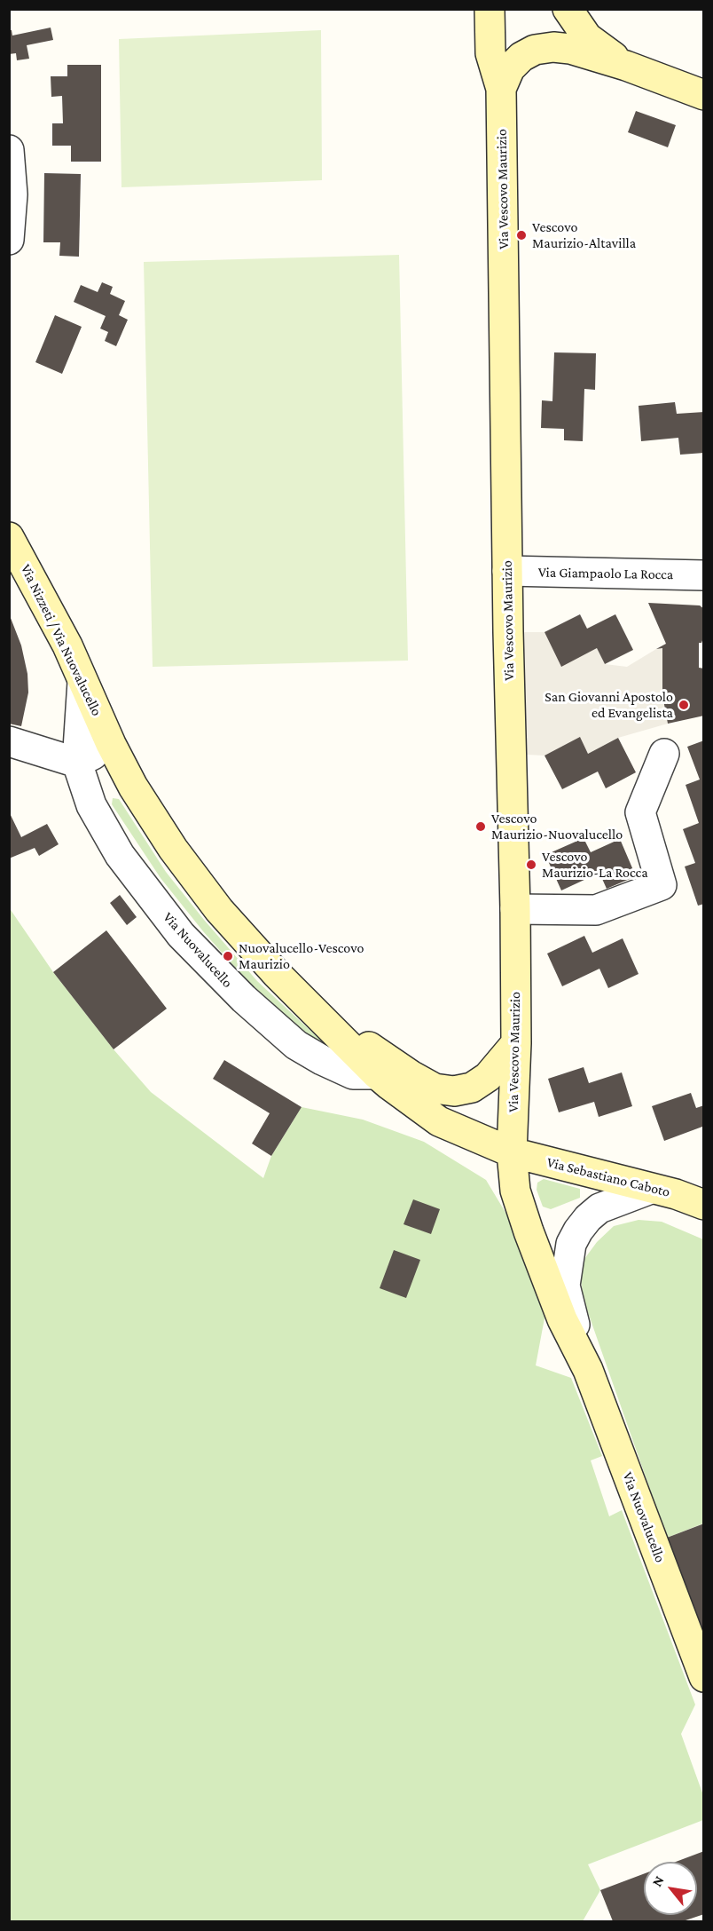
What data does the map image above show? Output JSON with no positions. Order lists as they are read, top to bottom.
{
  "streets": {
    "main road": [
      "Via Vescovo Maurizio",
      "Via Nizzeti / Via Nuovalucello",
      "Via Nuovalucello",
      "Via Sebastiano Caboto"
    ],
    "street": ["Via Giampaolo La Rocca"]
  },
  "crossings": [
    ["Via Vescovo Maurizio", "Via Giampaolo La Rocca"],
    ["Via Vescovo Maurizio", "Via Nuovalucello"],
    ["Via Vescovo Maurizio", "Via Sebastiano Caboto"],
    ["Via Nuovalucello", "Via Sebastiano Caboto"]
  ],
  "places": [
    "Vescovo Maurizio-Altavilla",
    "San Giovanni Apostolo ed Evangelista",
    "Vescovo Maurizio-Nuovalucello",
    "Vescovo Maurizio-La Rocca",
    "Nuovalucello-Vescovo Maurizio"
  ],
  "north": "top left"
}
